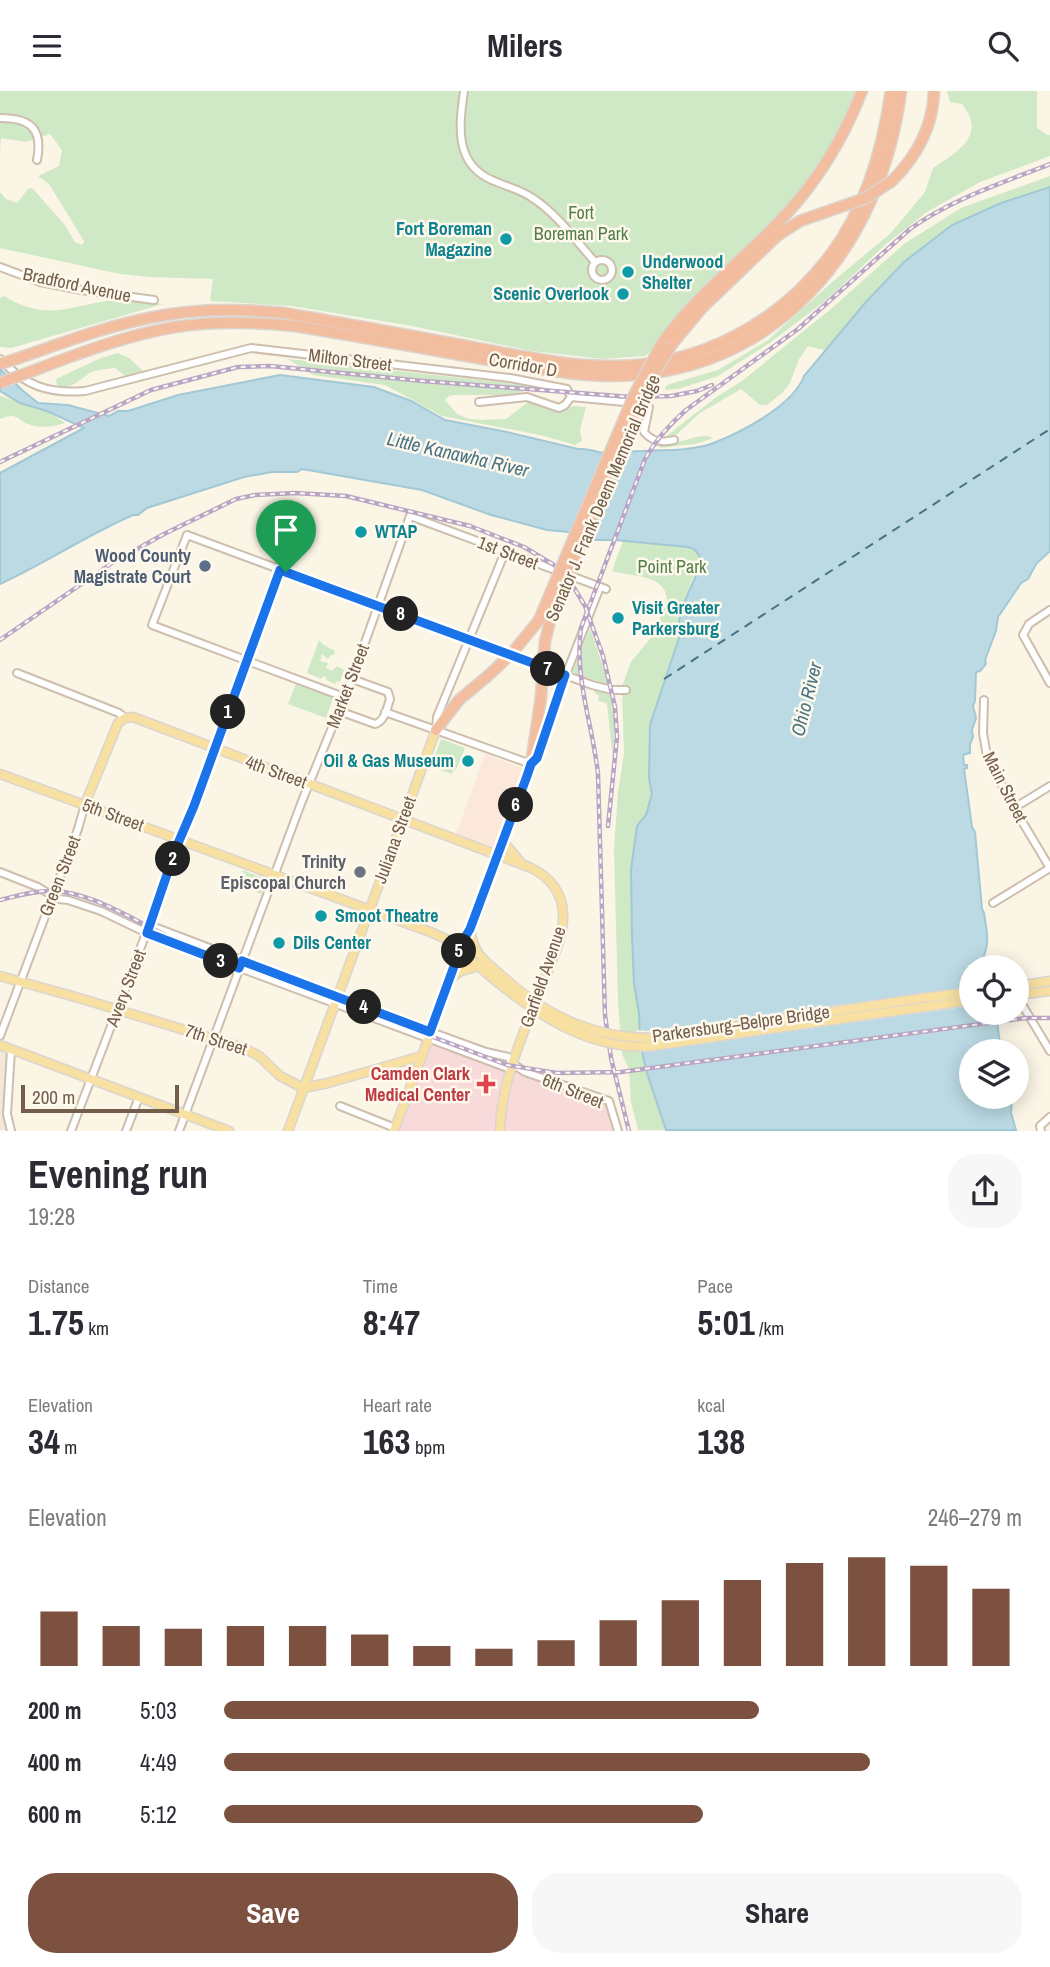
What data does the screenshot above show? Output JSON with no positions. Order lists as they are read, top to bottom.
{
  "streets": {
    "highway": ["Corridor D", "Senator J. Frank Deem Memorial Bridge"],
    "main road": [
      "4th Street",
      "5th Street",
      "Juliana Street",
      "Green Street",
      "Garfield Avenue",
      "Parkersburg–Belpre Bridge",
      "7th Street"
    ],
    "street": [
      "Bradford Avenue",
      "Milton Street",
      "1st Street",
      "Market Street",
      "Main Street",
      "Avery Street",
      "6th Street"
    ]
  },
  "crossings": [
    ["Senator J. Frank Deem Memorial Bridge", "Juliana Street"],
    ["1st Street", "Market Street"],
    ["1st Street", "Juliana Street"],
    ["Market Street", "4th Street"],
    ["Market Street", "5th Street"],
    ["Market Street", "7th Street"],
    ["Market Street", "6th Street"],
    ["4th Street", "Juliana Street"],
    ["4th Street", "Green Street"],
    ["4th Street", "Garfield Avenue"],
    ["4th Street", "Avery Street"],
    ["5th Street", "Juliana Street"],
    ["5th Street", "Green Street"],
    ["5th Street", "Avery Street"],
    ["5th Street", "Parkersburg–Belpre Bridge"],
    ["Juliana Street", "7th Street"],
    ["Juliana Street", "6th Street"],
    ["Green Street", "7th Street"],
    ["Green Street", "6th Street"],
    ["Garfield Avenue", "6th Street"],
    ["Avery Street", "7th Street"],
    ["Avery Street", "6th Street"]
  ],
  "water": ["Little Kanawha River", "Ohio River"],
  "parks": ["Fort Boreman Park", "Point Park"],
  "places": {
    "other": [
      "Fort Boreman Magazine",
      "Underwood Shelter",
      "Scenic Overlook",
      "WTAP",
      "Wood County Magistrate Court",
      "Visit Greater Parkersburg",
      "Oil & Gas Museum",
      "Trinity Episcopal Church",
      "Smoot Theatre",
      "Dils Center"
    ],
    "health": ["Camden Clark Medical Center"]
  },
  "scale_bar": "200 m",
  "page": {
    "header": "Milers",
    "pins": [
      "8",
      "7",
      "1",
      "6",
      "2",
      "5",
      "3",
      "4"
    ],
    "scale": "200 m",
    "heading": ["Evening run", "19:28"],
    "stats": [
      ["Distance", "1.75 km"],
      ["Time", "8:47"],
      ["Pace", "5:01 /km"],
      ["Elevation", "34 m"],
      ["Heart rate", "163 bpm"],
      ["kcal", "138"]
    ],
    "chart": ["Elevation", "246–279 m"],
    "list": [
      {
        "name": "200 m",
        "note": "5:03"
      },
      {
        "name": "400 m",
        "note": "4:49"
      },
      {
        "name": "600 m",
        "note": "5:12"
      }
    ],
    "buttons": ["Save", "Share"]
  }
}
